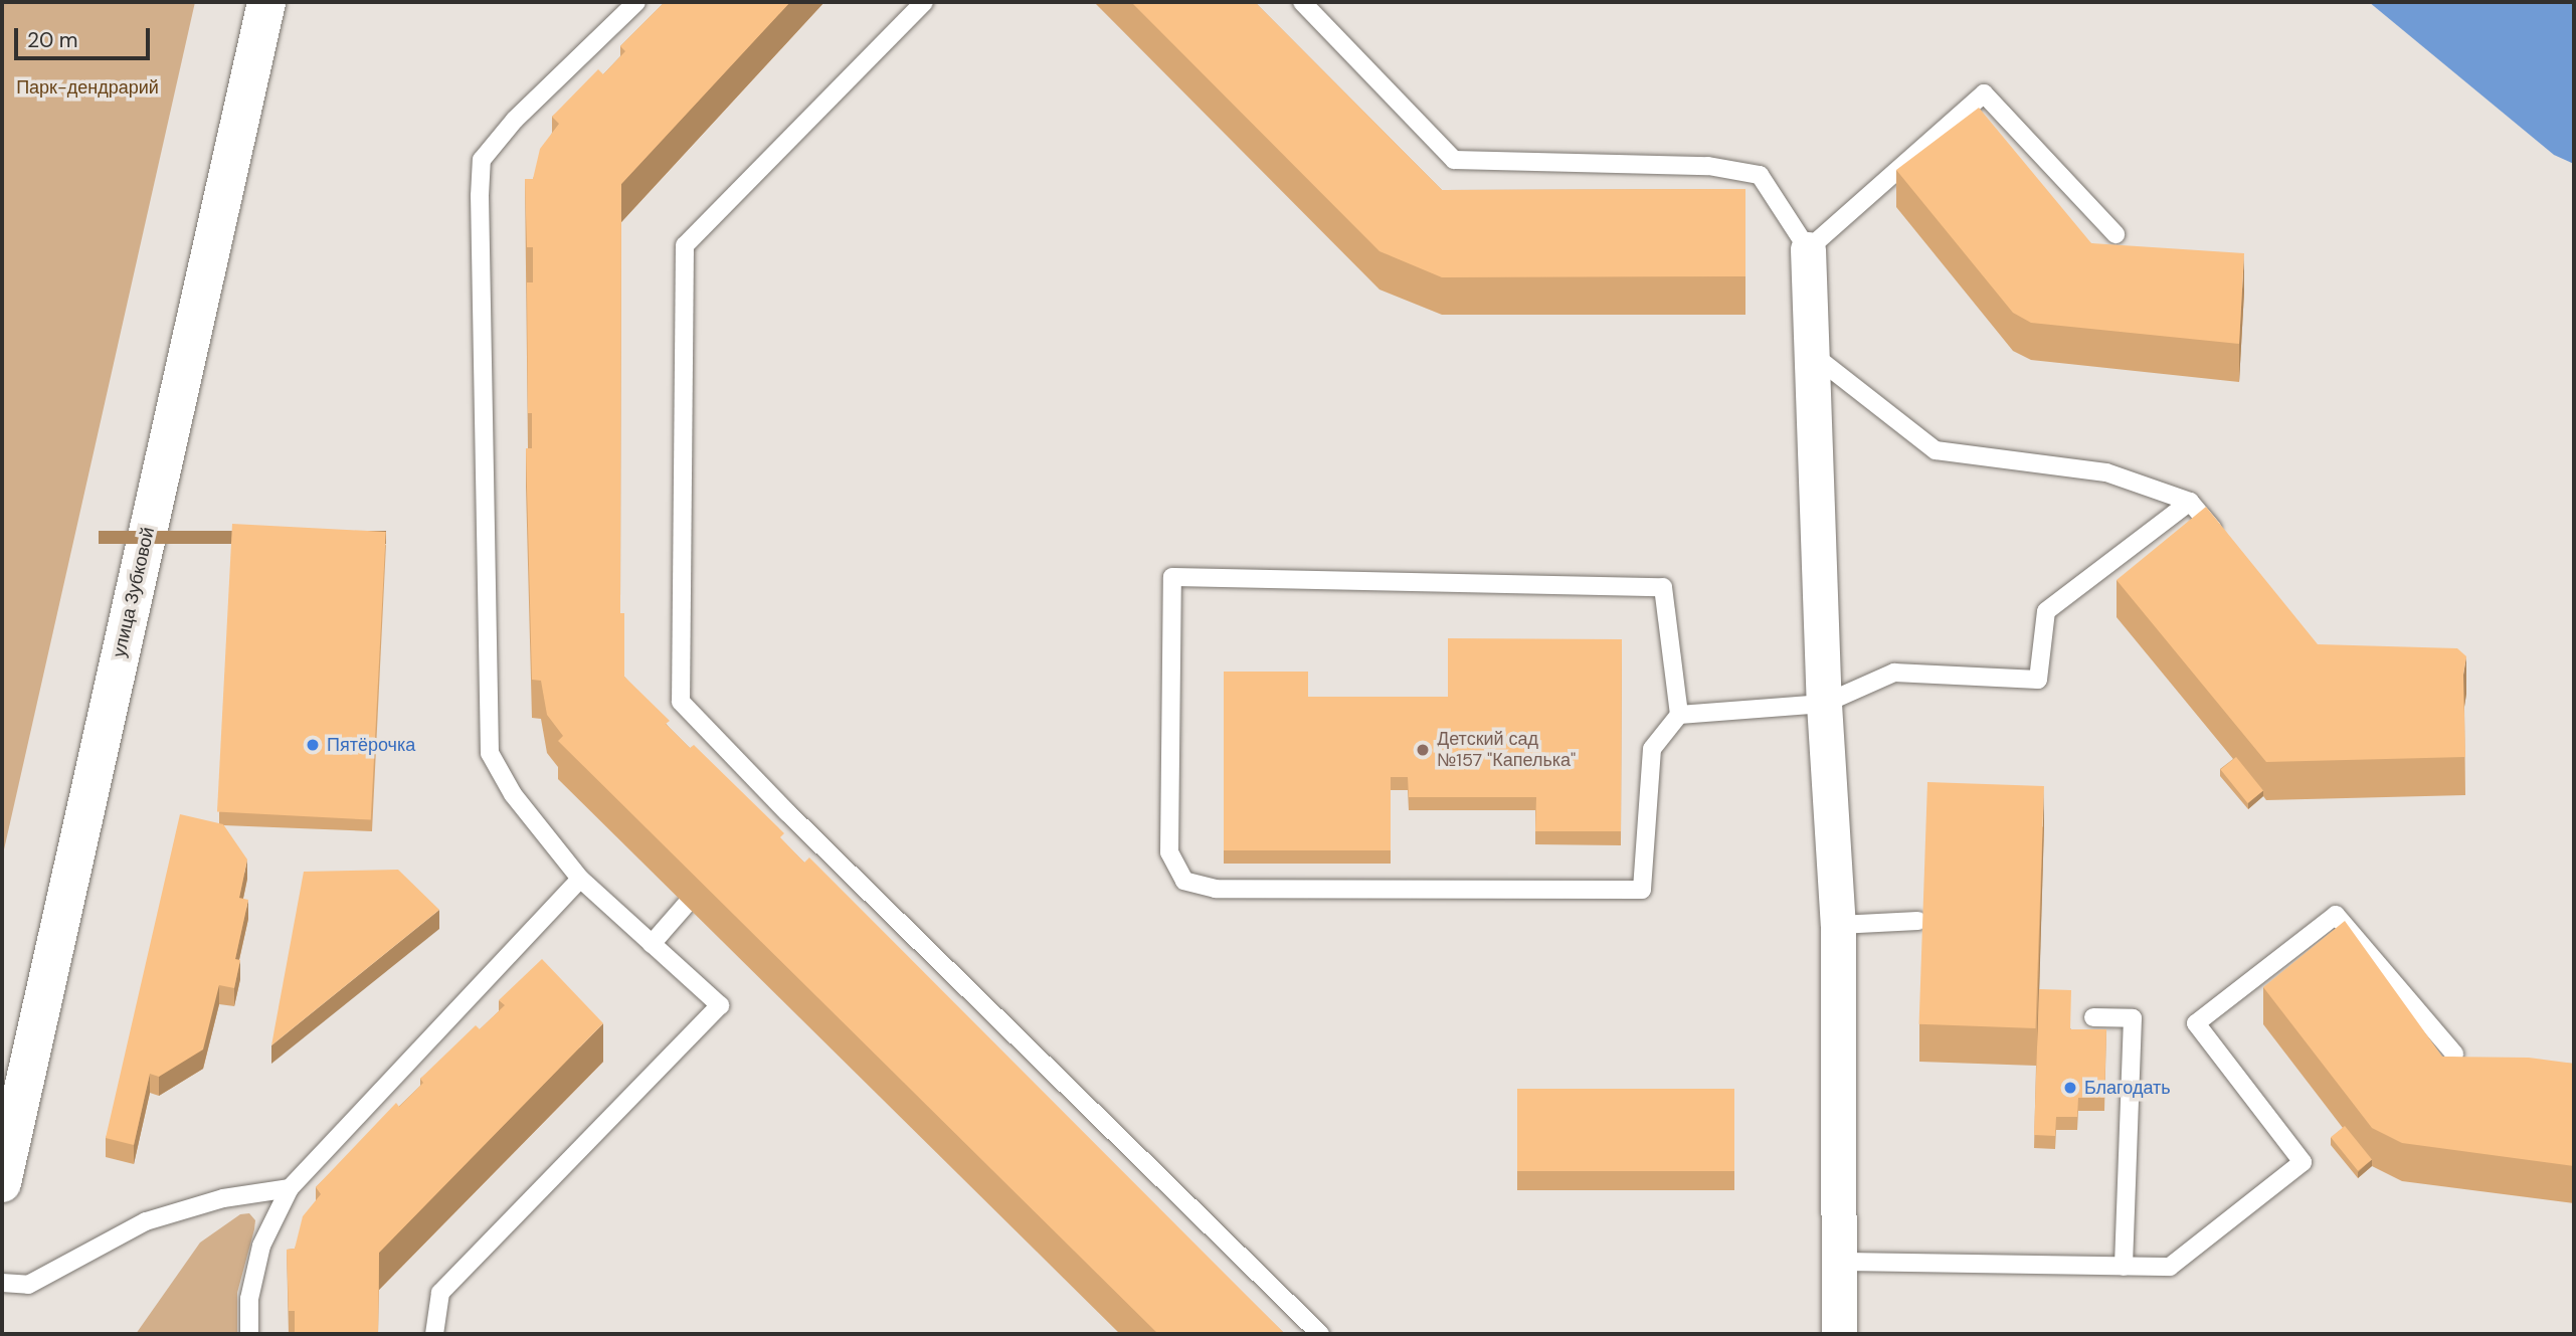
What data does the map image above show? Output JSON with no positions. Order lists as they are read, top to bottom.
{
  "streets": {
    "street": ["улица Зубковой"]
  },
  "parks": ["Парк-дендрарий"],
  "places": ["Пятёрочка", "Детский сад №157 \"Капелька\"", "Благодать"],
  "scale_bar": "20 m"
}
